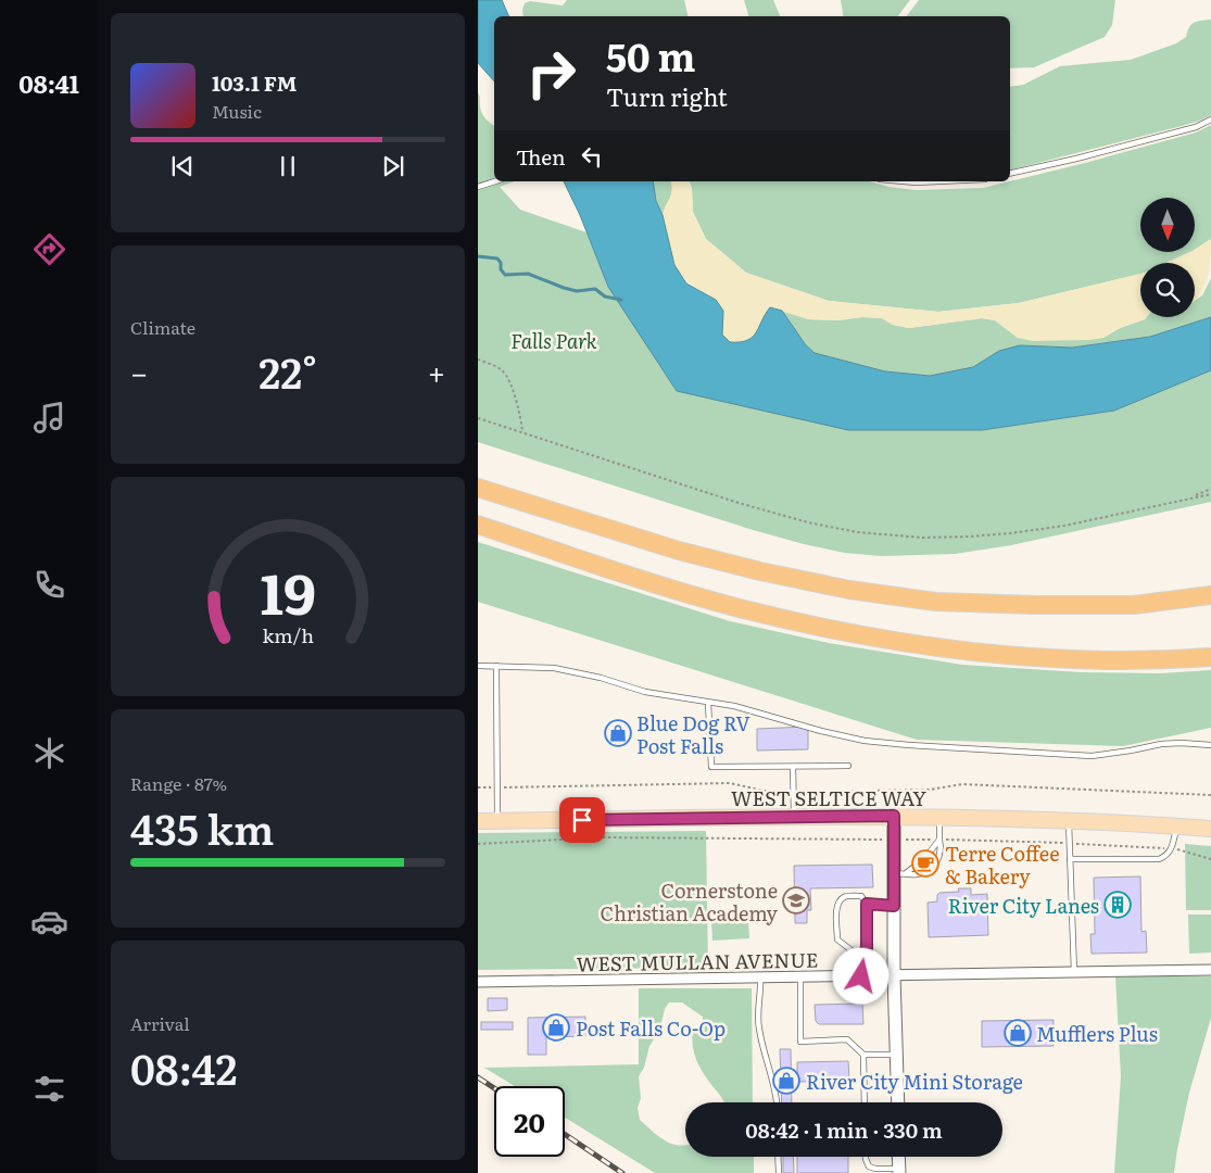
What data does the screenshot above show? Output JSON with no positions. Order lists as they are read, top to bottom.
{
  "streets": {
    "main road": ["WEST SELTICE WAY"],
    "street": ["WEST MULLAN AVENUE"]
  },
  "parks": ["Falls Park"],
  "places": {
    "shop": [
      "Blue Dog RV Post Falls",
      "Post Falls Co-Op",
      "Mufflers Plus",
      "River City Mini Storage"
    ],
    "cafe": ["Terre Coffee & Bakery"],
    "school or university": ["Cornerstone Christian Academy"],
    "building": ["River City Lanes"]
  },
  "north": "bottom",
  "page": {
    "tabs": "08:41",
    "turn": ["50 m", "Turn right"],
    "song": ["103.1 FM", "Music"],
    "then": "Then",
    "tile": [
      "Climate",
      ["Range · 87%", "435 km"],
      ["Arrival", "08:42"]
    ],
    "heat": ["−", "22°", "+"],
    "limit": "20",
    "trip": "08:42 · 1 min · 330 m",
    "gauge": ["19", "km/h"]
  }
}
